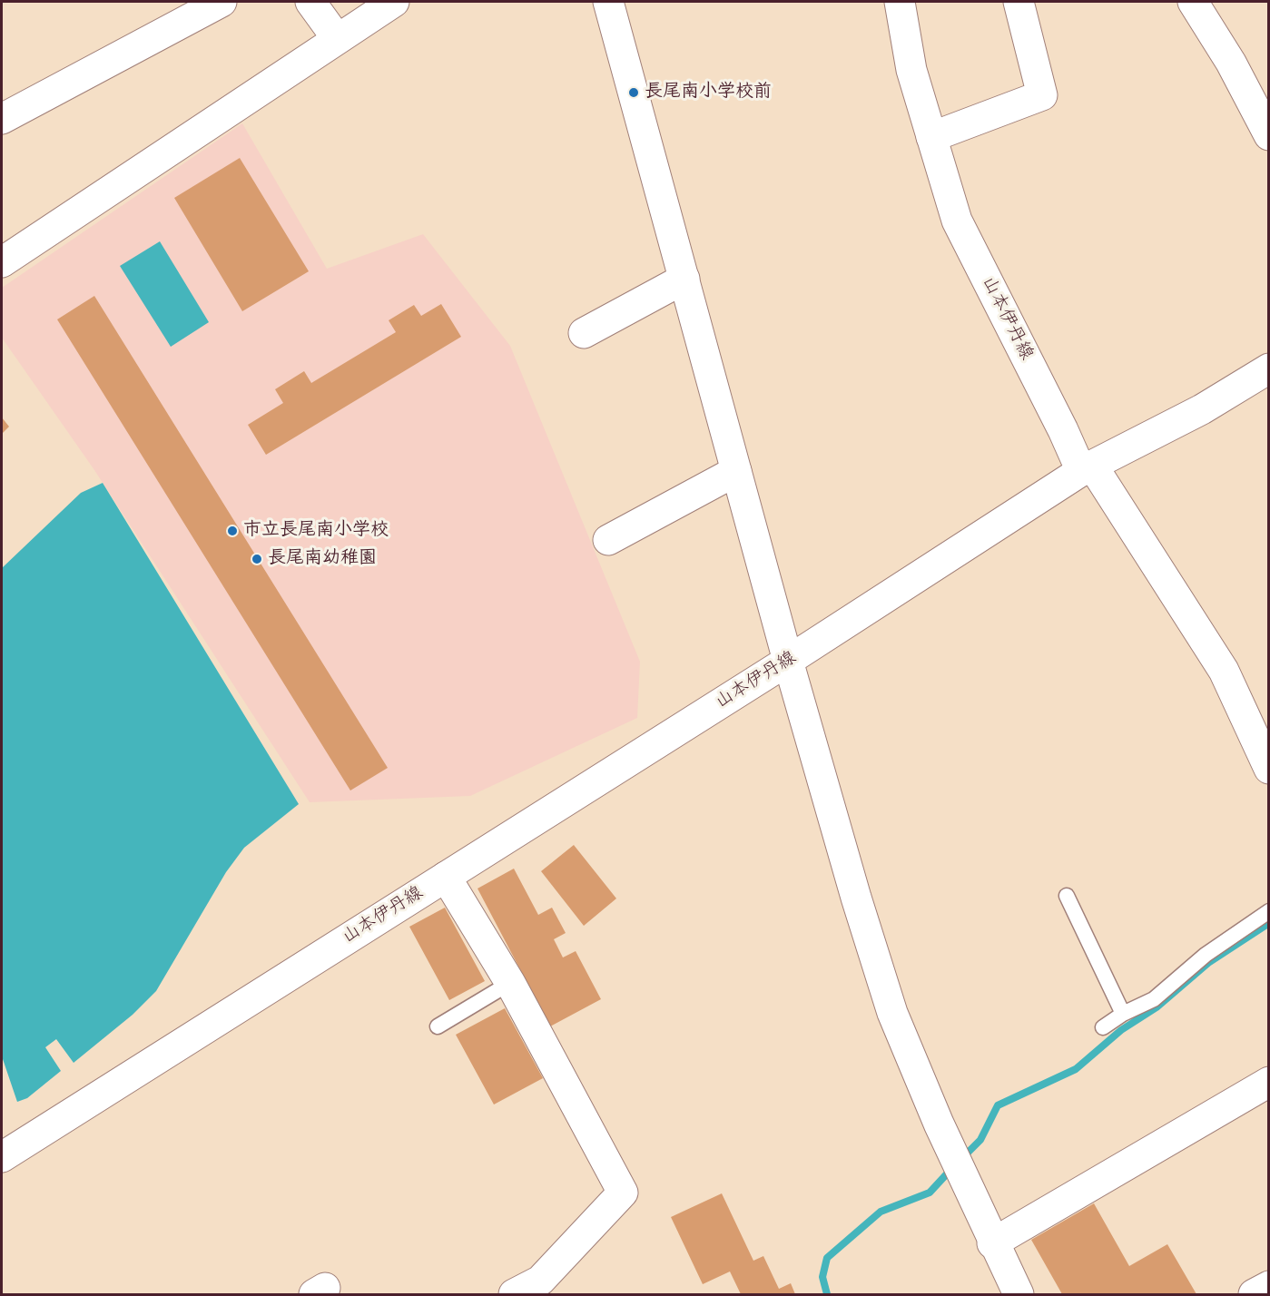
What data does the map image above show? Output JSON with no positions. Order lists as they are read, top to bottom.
{
  "streets": {
    "street": ["山本伊丹線"]
  },
  "places": ["長尾南小学校前", "市立長尾南小学校", "長尾南幼稚園"]
}
